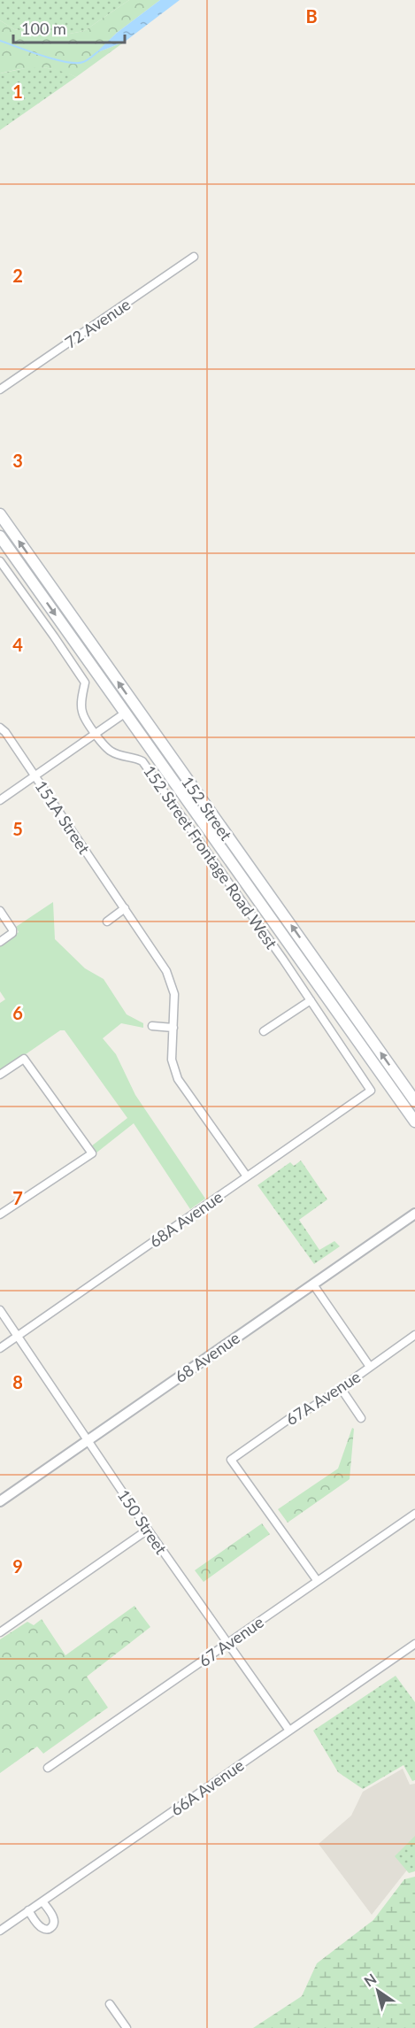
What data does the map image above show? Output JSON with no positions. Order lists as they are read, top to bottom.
{
  "streets": {
    "main road": ["152 Street"],
    "street": [
      "72 Avenue",
      "151A Street",
      "152 Street Frontage Road West",
      "68A Avenue",
      "68 Avenue",
      "67A Avenue",
      "150 Street",
      "67 Avenue",
      "66A Avenue"
    ]
  },
  "crossings": [
    ["151A Street", "68A Avenue"],
    ["152 Street Frontage Road West", "68A Avenue"],
    ["68A Avenue", "150 Street"],
    ["68 Avenue", "150 Street"],
    ["67A Avenue", "67 Avenue"],
    ["150 Street", "67 Avenue"],
    ["150 Street", "66A Avenue"]
  ],
  "scale_bar": "100 m",
  "north": "top left",
  "grid": {
    "columns": ["B"],
    "rows": [
      "1",
      "2",
      "3",
      "4",
      "5",
      "6",
      "7",
      "8",
      "9"
    ]
  }
}
